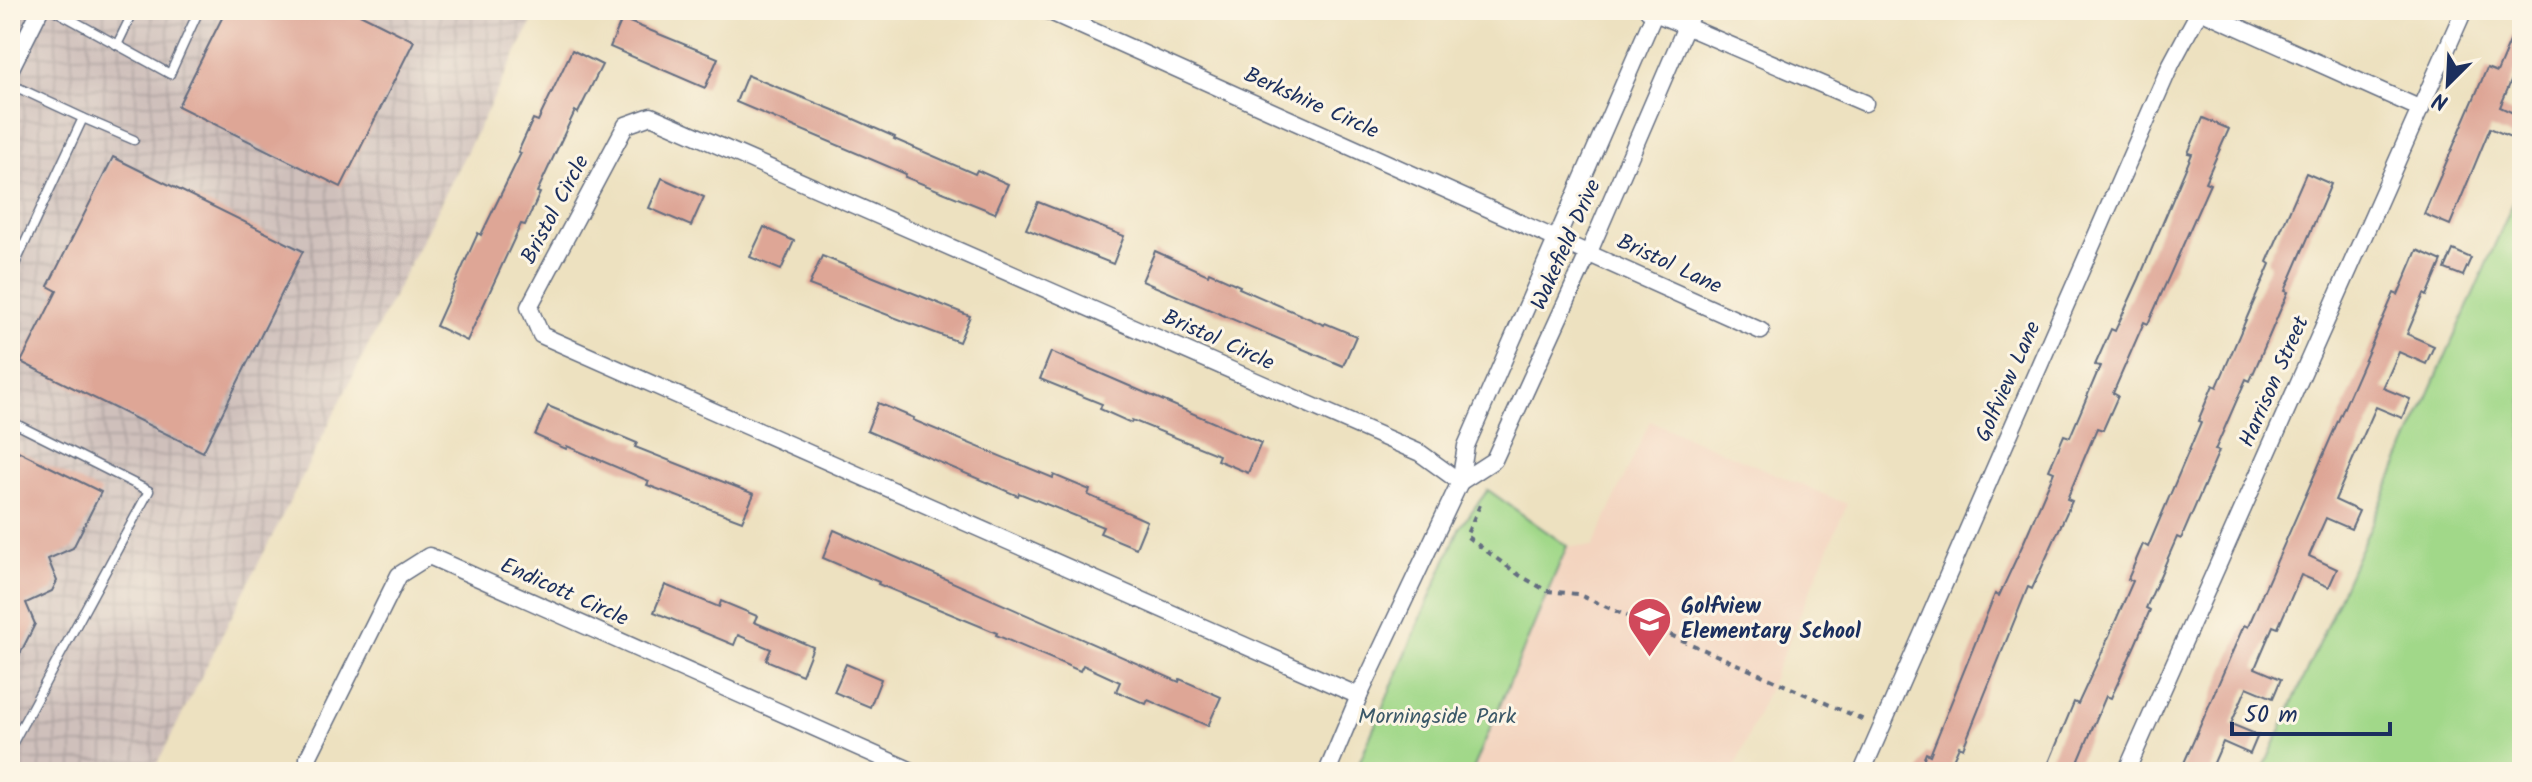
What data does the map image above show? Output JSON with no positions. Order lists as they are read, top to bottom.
{
  "streets": {
    "street": [
      "Berkshire Circle",
      "Bristol Circle",
      "Wakefield Drive",
      "Bristol Lane",
      "Golfview Lane",
      "Harrison Street",
      "Endicott Circle"
    ]
  },
  "crossings": [
    ["Berkshire Circle", "Wakefield Drive"],
    ["Berkshire Circle", "Bristol Lane"],
    ["Bristol Circle", "Wakefield Drive"],
    ["Wakefield Drive", "Bristol Lane"]
  ],
  "parks": ["Morningside Park"],
  "places": {
    "school or university": ["Golfview Elementary School"]
  },
  "scale_bar": "50 m",
  "north": "bottom left"
}
